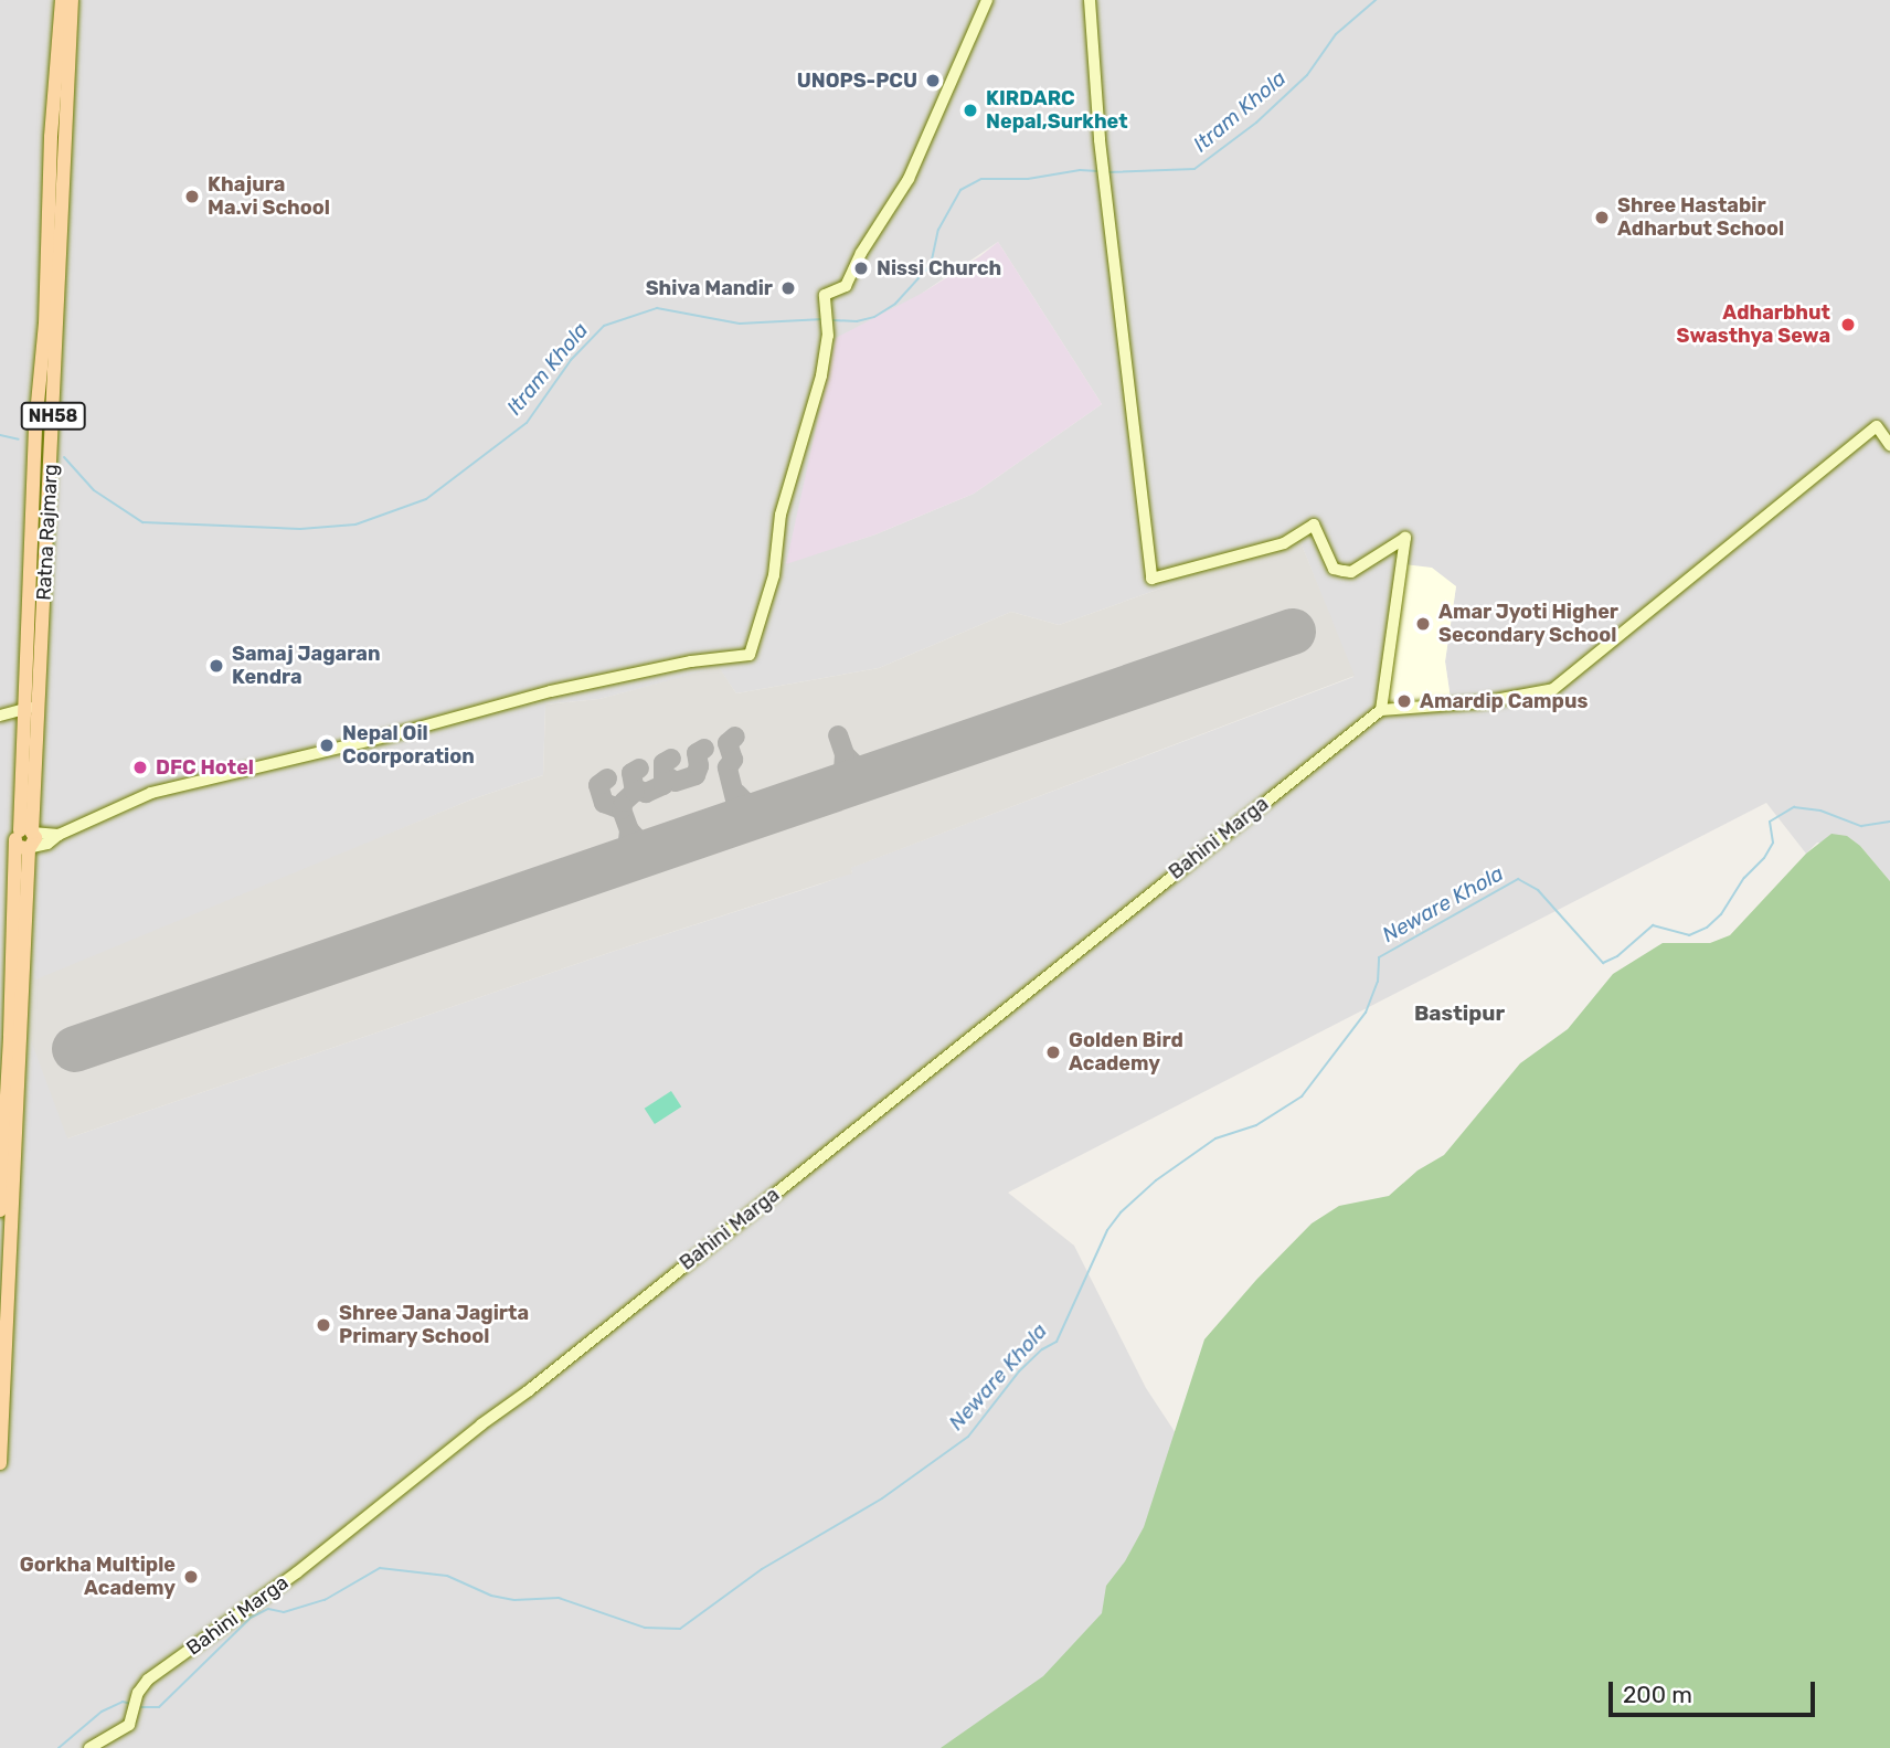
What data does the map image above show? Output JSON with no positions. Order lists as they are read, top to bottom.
{
  "streets": {
    "main road": ["NH58", "Ratna Rajmarg"],
    "street": ["Bahini Marga"]
  },
  "districts": ["Bastipur"],
  "water": ["Itram Khola", "Neware Khola"],
  "places": [
    "UNOPS-PCU",
    "KIRDARC Nepal,Surkhet",
    "Khajura Ma.vi School",
    "Shree Hastabir Adharbut School",
    "Nissi Church",
    "Shiva Mandir",
    "Adharbhut Swasthya Sewa",
    "Amar Jyoti Higher Secondary School",
    "Samaj Jagaran Kendra",
    "Amardip Campus",
    "Nepal Oil Coorporation",
    "DFC Hotel",
    "Golden Bird Academy",
    "Shree Jana Jagirta Primary School",
    "Gorkha Multiple Academy"
  ],
  "scale_bar": "200 m"
}
